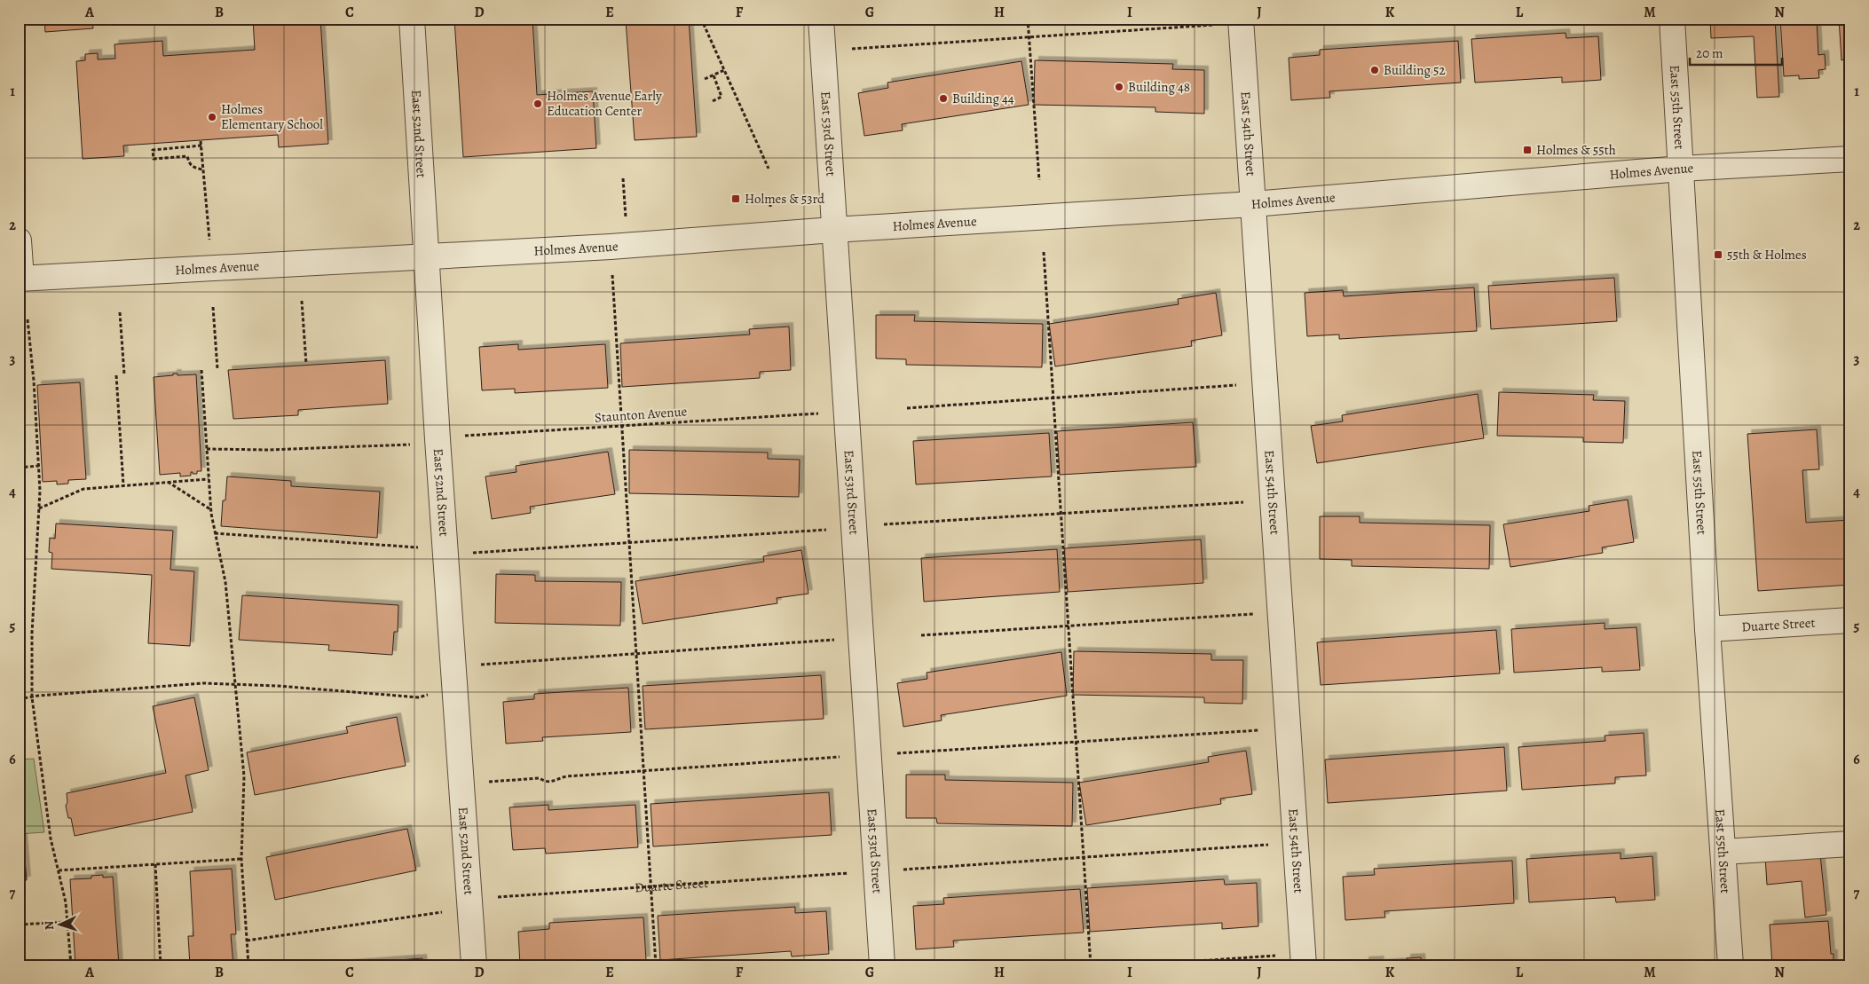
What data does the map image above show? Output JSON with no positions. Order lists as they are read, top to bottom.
{
  "streets": {
    "street": [
      "East 55th Street",
      "East 52nd Street",
      "East 53rd Street",
      "East 54th Street",
      "Holmes Avenue",
      "Duarte Street"
    ],
    "path": ["Staunton Avenue"]
  },
  "crossings": [
    ["East 55th Street", "Holmes Avenue"],
    ["East 55th Street", "Duarte Street"],
    ["East 52nd Street", "Holmes Avenue"],
    ["East 53rd Street", "Holmes Avenue"],
    ["East 54th Street", "Holmes Avenue"]
  ],
  "places": {
    "other": [
      "Building 52",
      "Building 48",
      "Building 44",
      "Holmes Avenue Early Education Center",
      "Holmes Elementary School"
    ],
    "transit": ["Holmes & 55th", "Holmes & 53rd", "55th & Holmes"]
  },
  "scale_bar": "20 m",
  "north": "left",
  "grid": {
    "columns": [
      "A",
      "B",
      "C",
      "D",
      "E",
      "F",
      "G",
      "H",
      "I",
      "J",
      "K",
      "L",
      "M",
      "N"
    ],
    "rows": [
      "1",
      "2",
      "3",
      "4",
      "5",
      "6",
      "7"
    ]
  }
}
